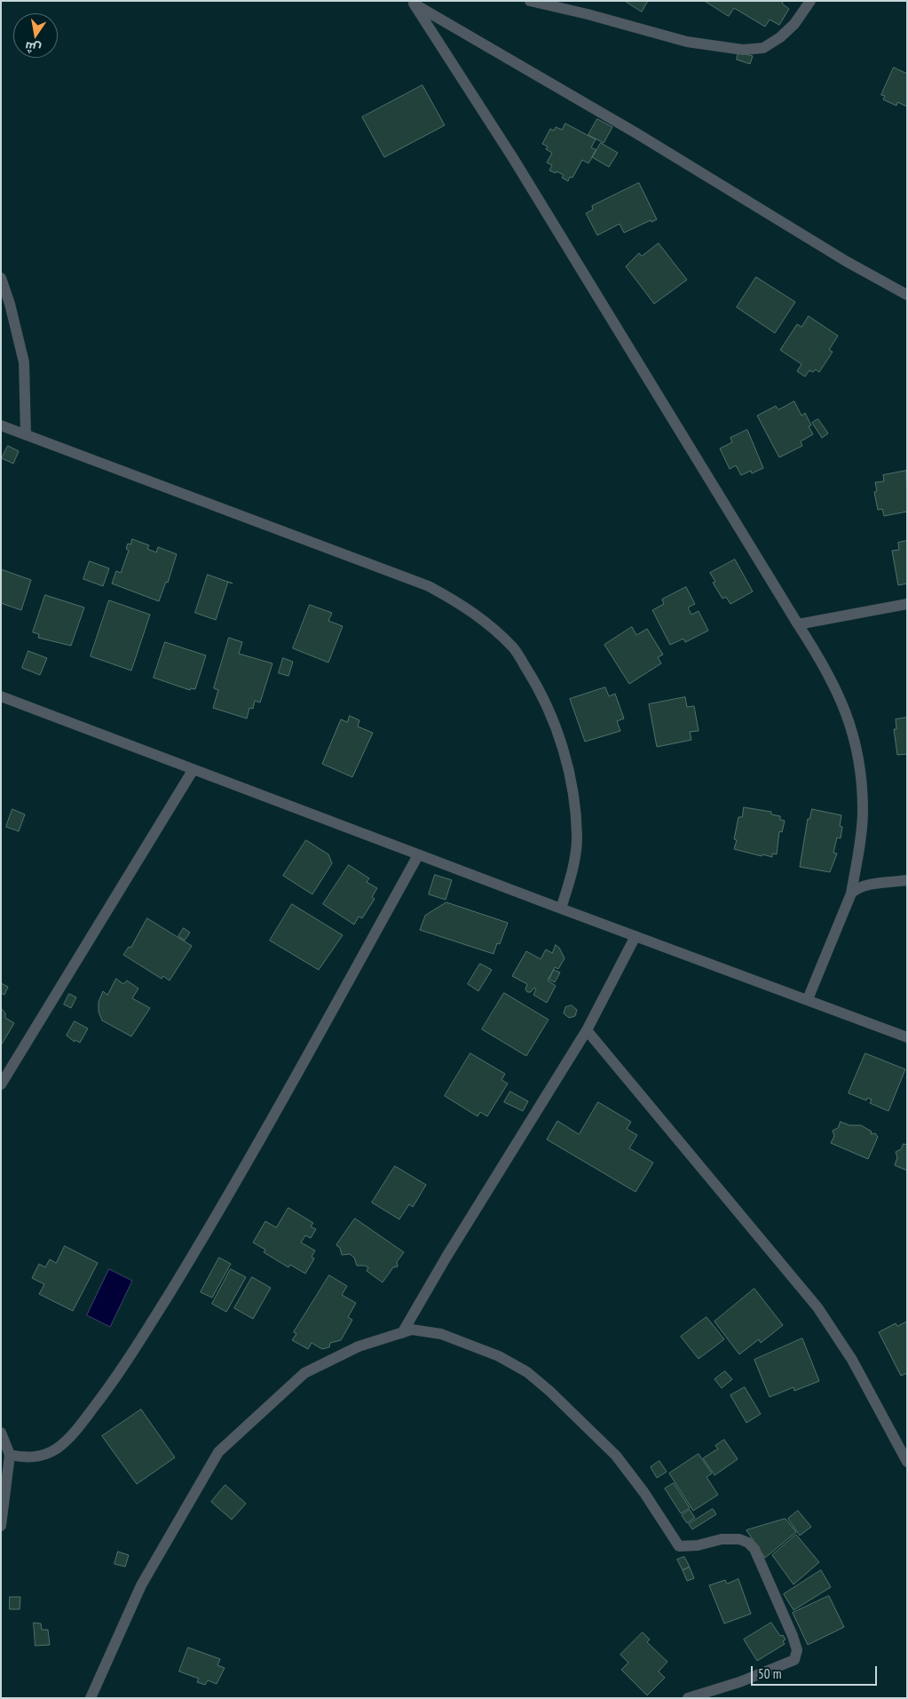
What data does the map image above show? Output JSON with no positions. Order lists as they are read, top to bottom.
{
  "scale_bar": "50 m",
  "north": "bottom"
}
